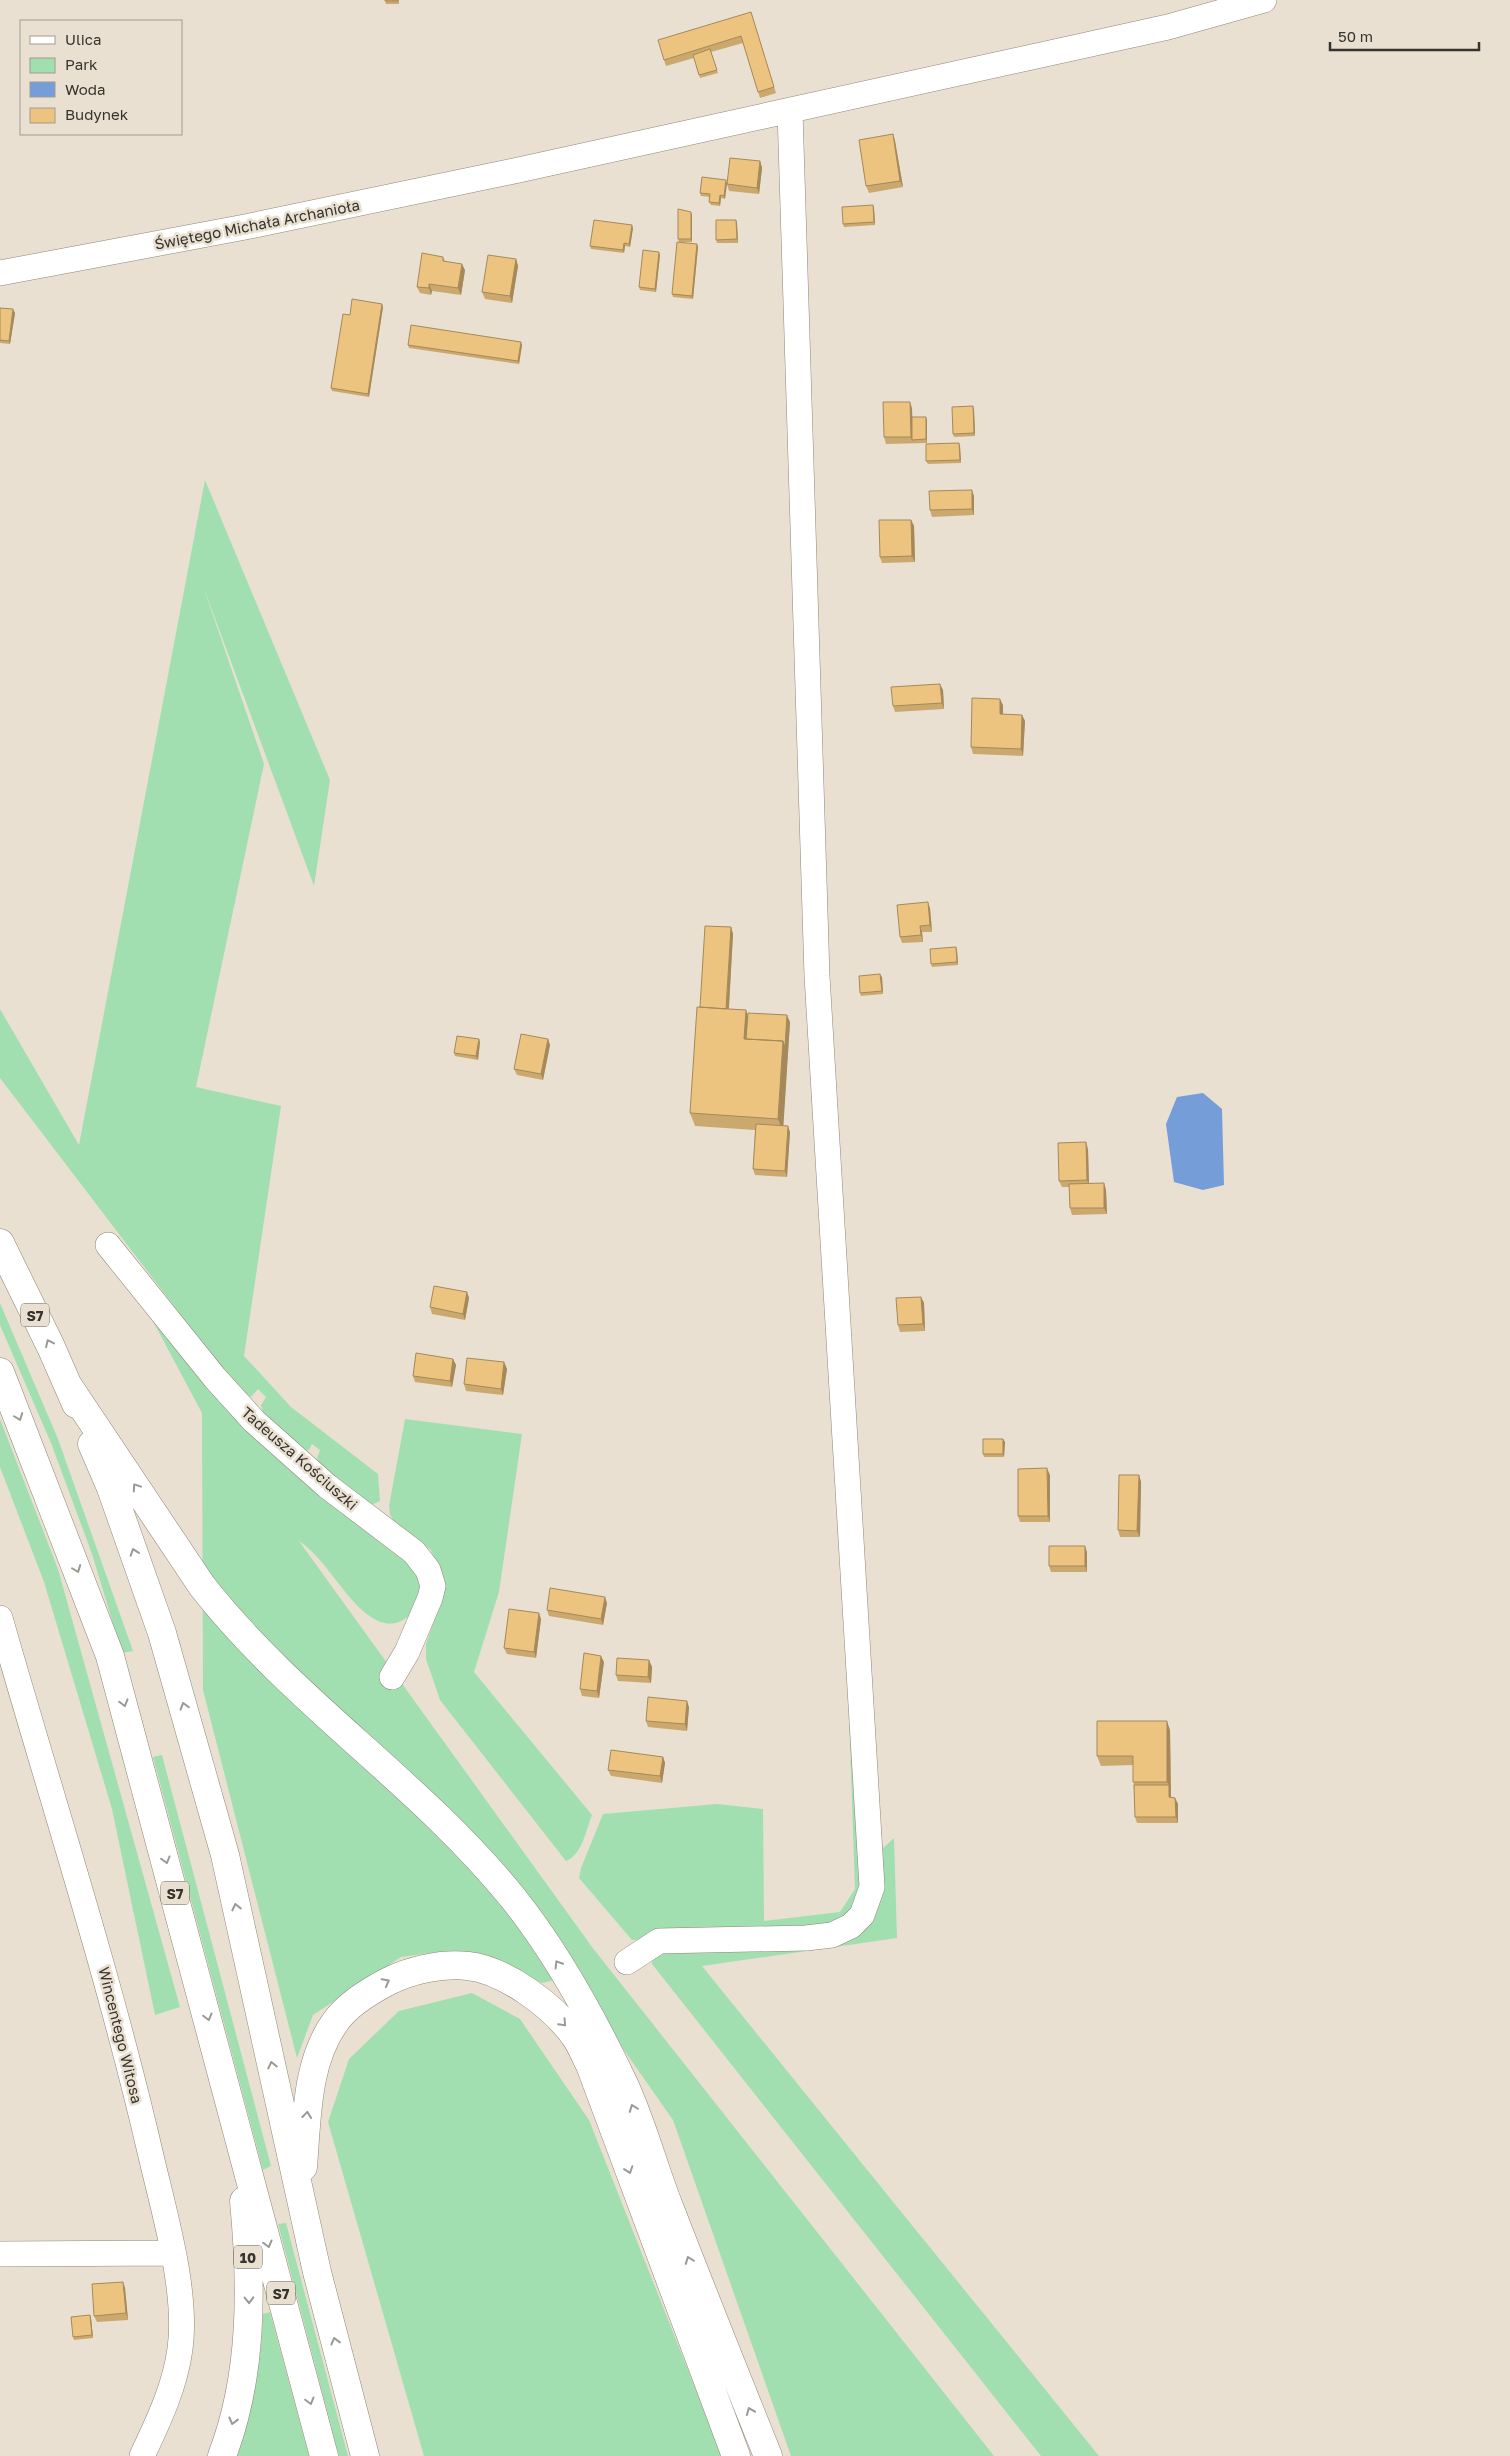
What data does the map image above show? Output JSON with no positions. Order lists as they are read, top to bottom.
{
  "streets": {
    "highway": ["S7", "10"],
    "street": ["Świętego Michała Archanioła", "Tadeusza Kościuszki", "Wincentego Witosa"]
  },
  "crossings": [
    ["S7", "10"]
  ],
  "legend": [
    "Ulica",
    "Park",
    "Woda",
    "Budynek"
  ],
  "scale_bar": "50 m"
}
